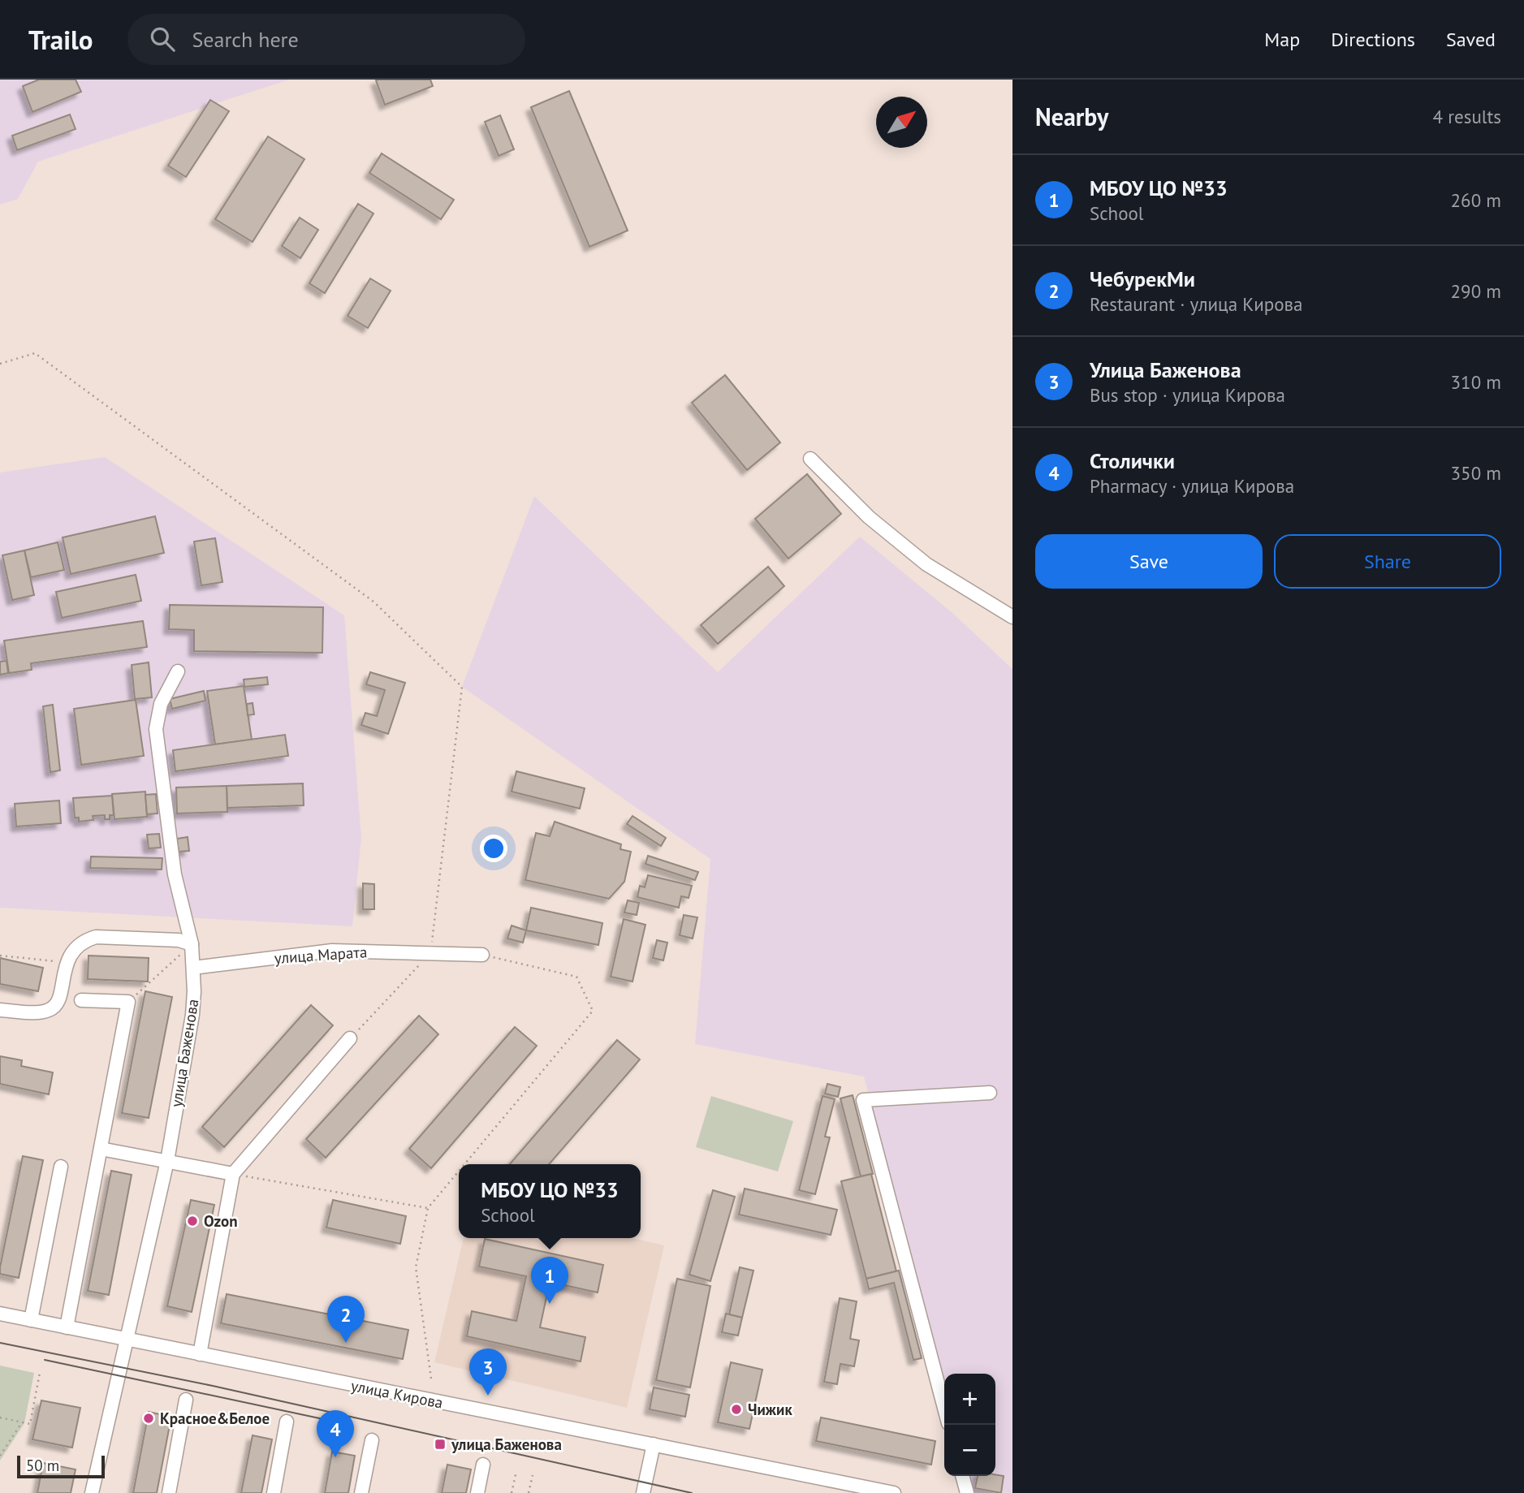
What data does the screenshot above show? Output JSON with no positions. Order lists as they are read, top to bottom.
{
  "streets": {
    "street": ["улица Марата", "улица Баженова", "улица Кирова"]
  },
  "crossings": [
    ["улица Марата", "улица Баженова"],
    ["улица Баженова", "улица Кирова"]
  ],
  "places": {
    "other": ["Ozon", "Чижик", "Красное&Белое"],
    "transit": ["улица Баженова"]
  },
  "scale_bar": "50 m",
  "north": "top right",
  "page": {
    "header": "Trailo",
    "search": "Search here",
    "nav": ["Map", "Directions", "Saved"],
    "heading": ["Nearby", "4 results"],
    "list": [
      {
        "mark": "1",
        "name": "МБОУ ЦО №33",
        "note": "School",
        "value": "260 m"
      },
      {
        "mark": "2",
        "name": "ЧебурекМи",
        "note": "Restaurant · улица Кирова",
        "value": "290 m"
      },
      {
        "mark": "3",
        "name": "Улица Баженова",
        "note": "Bus stop · улица Кирова",
        "value": "310 m"
      },
      {
        "mark": "4",
        "name": "Столички",
        "note": "Pharmacy · улица Кирова",
        "value": "350 m"
      }
    ],
    "buttons": ["Save", "Share"],
    "popup": ["МБОУ ЦО №33", "School"],
    "pins": [
      "1",
      "2",
      "3",
      "4"
    ],
    "map_buttons": ["+", "−"],
    "scale": "50 m"
  }
}
